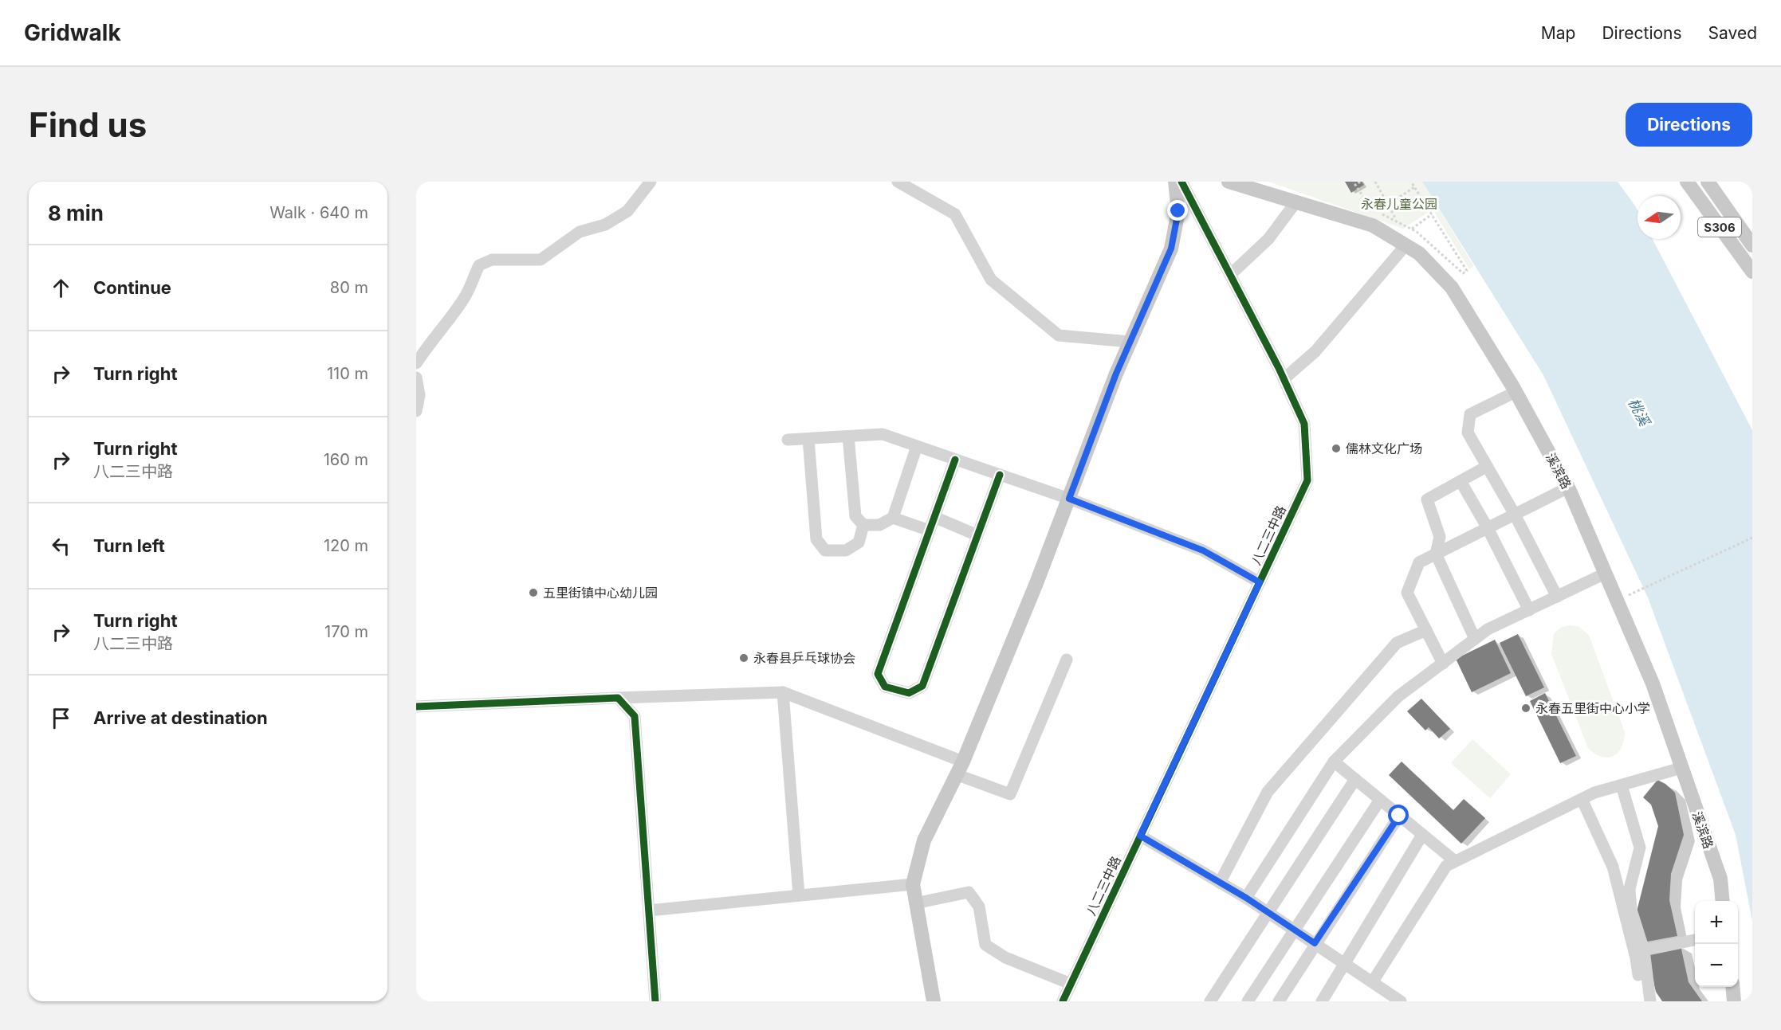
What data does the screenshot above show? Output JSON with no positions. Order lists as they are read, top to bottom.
{
  "streets": {
    "main road": ["S306", "溪滨路"],
    "street": ["八二三中路"]
  },
  "water": ["桃溪"],
  "parks": ["永春儿童公园"],
  "places": [
    "儒林文化广场",
    "五里街镇中心幼儿园",
    "永春县乒乓球协会",
    "永春五里街中心小学"
  ],
  "north": "left",
  "page": {
    "header": "Gridwalk",
    "nav": ["Map", "Directions", "Saved"],
    "buttons": "Directions",
    "title": "Find us",
    "heading": ["8 min", "Walk · 640 m"],
    "list": [
      ["Continue", "80 m"],
      ["Turn right", "110 m"],
      ["Turn right", "八二三中路", "160 m"],
      ["Turn left", "120 m"],
      ["Turn right", "八二三中路", "170 m"],
      "Arrive at destination"
    ],
    "map_buttons": ["+", "−"]
  }
}
